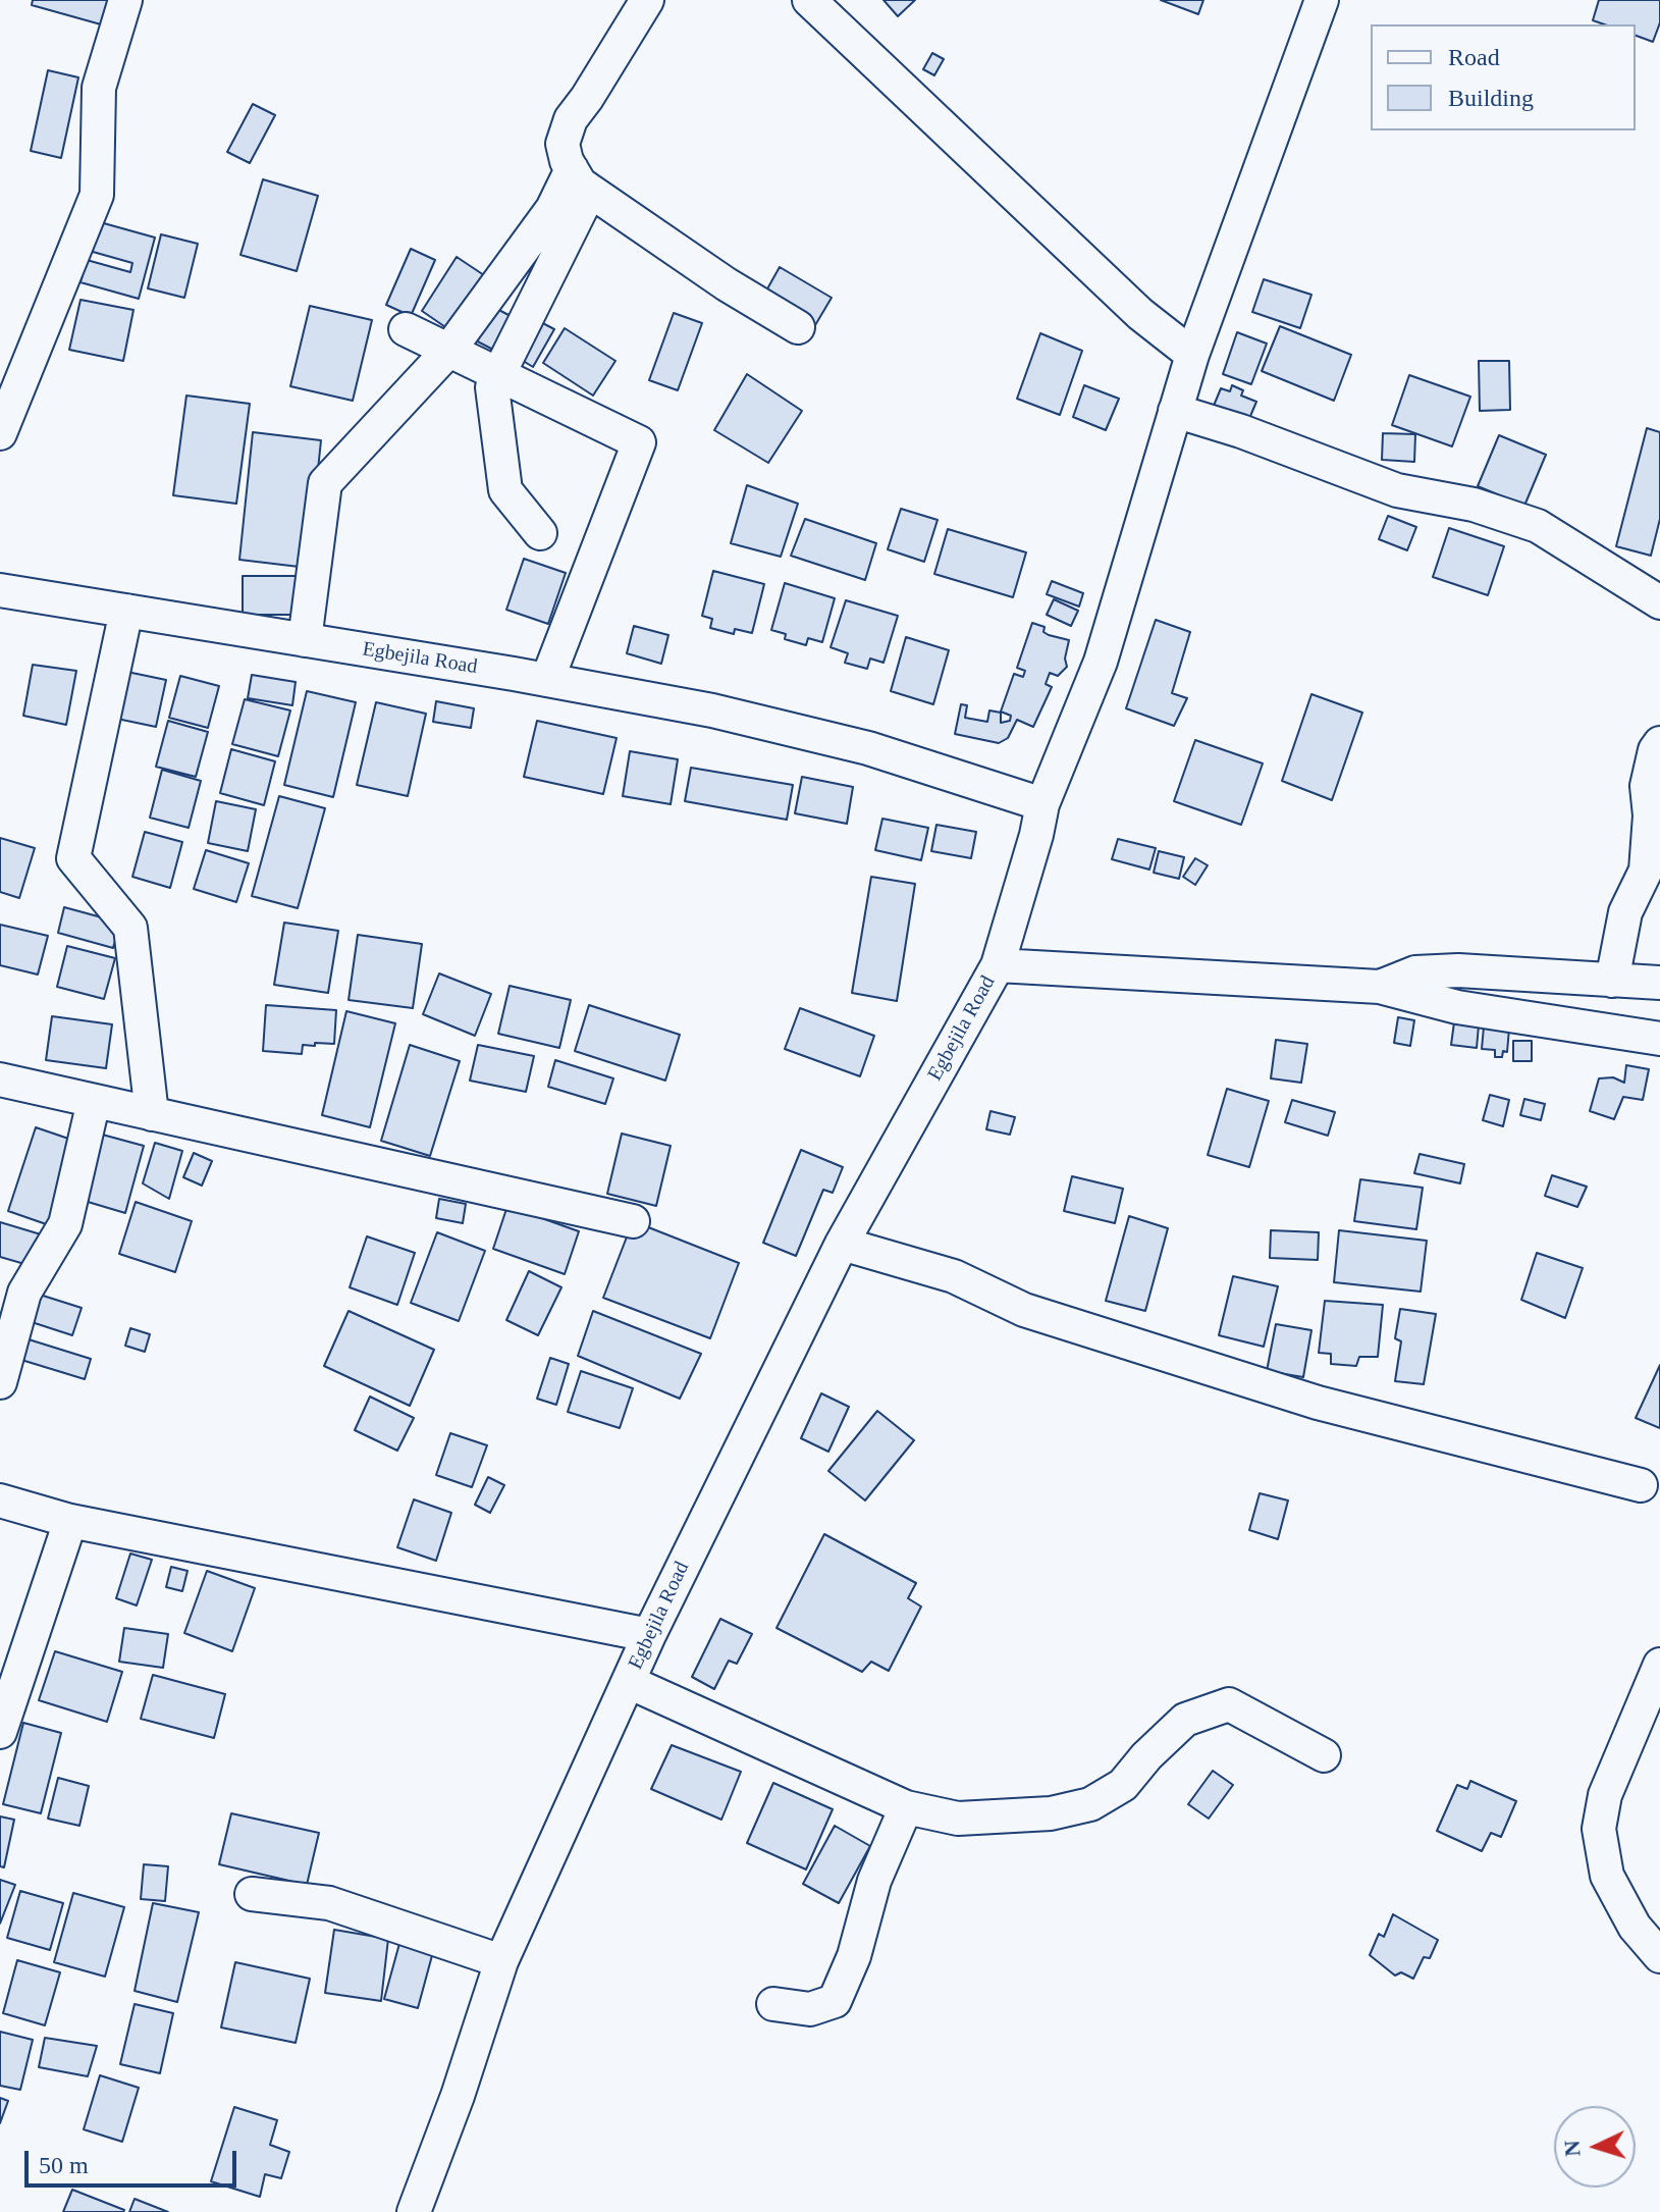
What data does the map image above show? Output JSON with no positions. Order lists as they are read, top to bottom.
{
  "streets": {
    "street": ["Egbejila Road"]
  },
  "legend": ["Road", "Building"],
  "scale_bar": "50 m",
  "north": "left"
}
